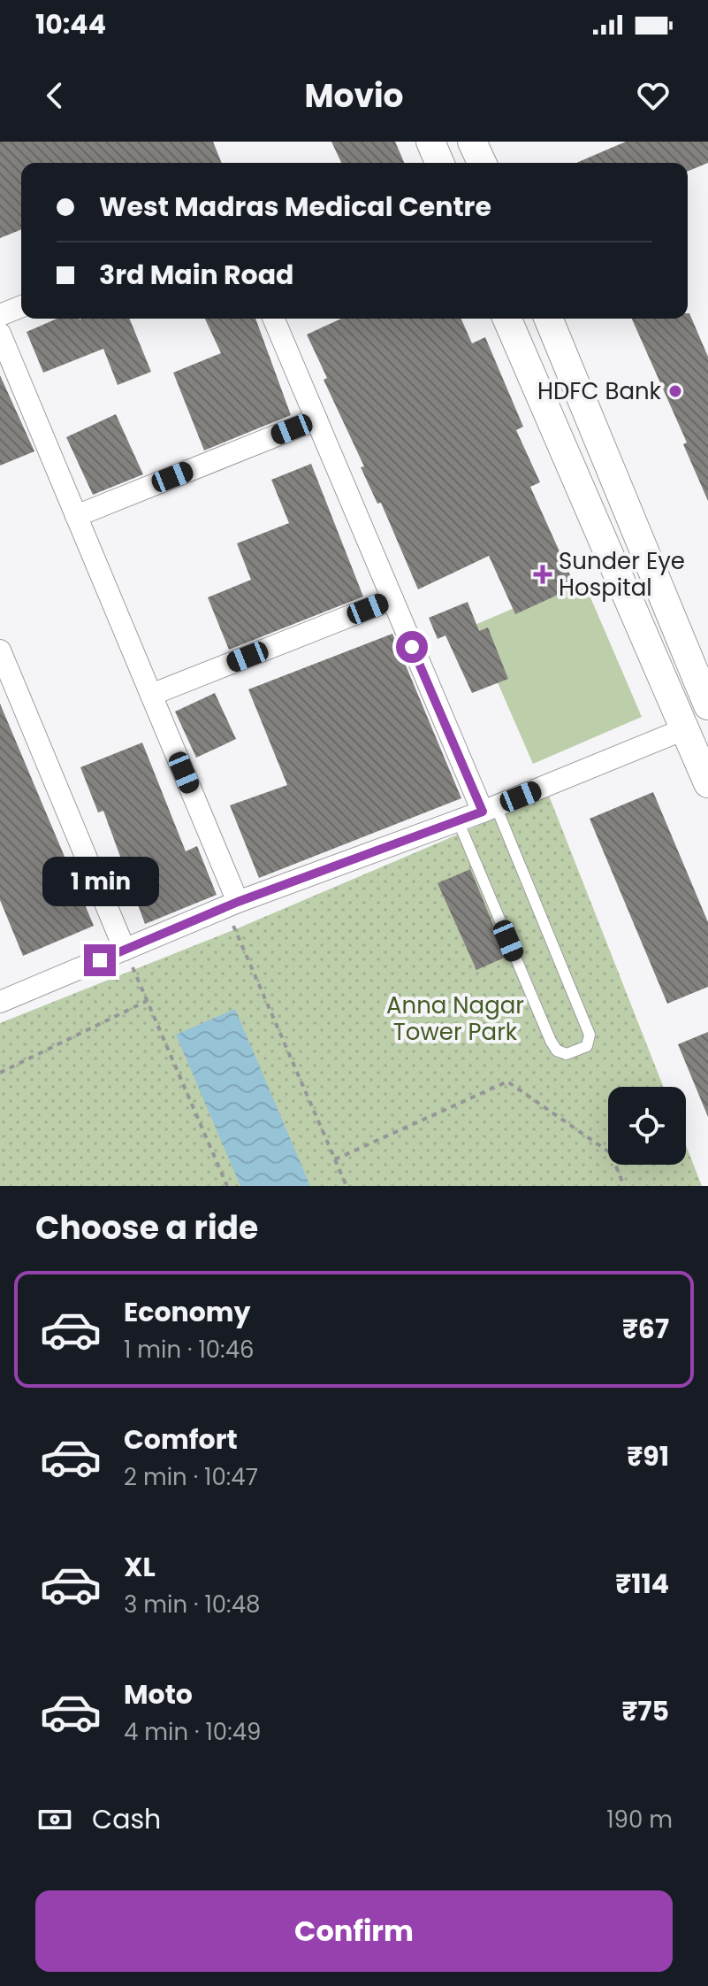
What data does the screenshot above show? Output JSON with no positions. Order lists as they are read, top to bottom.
{
  "parks": ["Anna Nagar Tower Park"],
  "places": {
    "other": ["HDFC Bank"],
    "health": ["Sunder Eye Hospital"]
  },
  "page": {
    "status": "10:44",
    "header": "Movio",
    "banner": ["West Madras Medical Centre", "3rd Main Road"],
    "bubble": "1 min",
    "heading": "Choose a ride",
    "list": [
      {
        "name": "Economy",
        "note": "1 min · 10:46",
        "value": "₹67"
      },
      {
        "name": "Comfort",
        "note": "2 min · 10:47",
        "value": "₹91"
      },
      {
        "name": "XL",
        "note": "3 min · 10:48",
        "value": "₹114"
      },
      {
        "name": "Moto",
        "note": "4 min · 10:49",
        "value": "₹75"
      }
    ],
    "pay": ["Cash", "190 m"],
    "buttons": "Confirm"
  }
}
